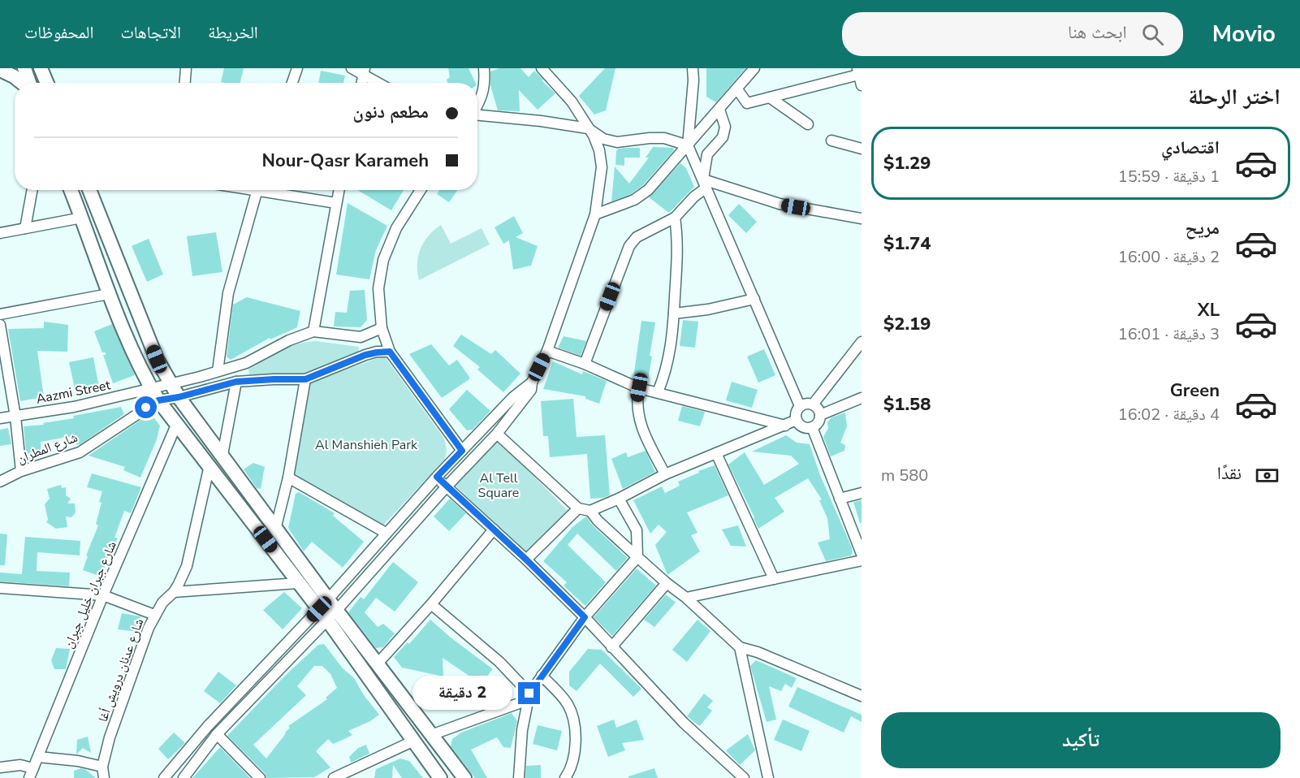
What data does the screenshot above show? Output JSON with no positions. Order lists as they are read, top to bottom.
{
  "streets": {
    "street": [
      "Aazmi Street",
      "شارع المطران",
      "شارع جبران خليل جبران",
      "شارع عدنان درويش أغا"
    ]
  },
  "crossings": [
    ["Aazmi Street", "شارع المطران"]
  ],
  "parks": ["Al Manshieh Park", "Al Tell Square"],
  "page": {
    "header": "Movio",
    "search": "ابحث هنا",
    "nav": ["الخريطة", "الاتجاهات", "المحفوظات"],
    "heading": "اختر الرحلة",
    "banner": ["مطعم دنون", "Nour-Qasr Karameh"],
    "list": [
      {
        "name": "اقتصادي",
        "note": "1 دقيقة · 15:59",
        "value": "$1.29"
      },
      {
        "name": "مريح",
        "note": "2 دقيقة · 16:00",
        "value": "$1.74"
      },
      {
        "name": "XL",
        "note": "3 دقيقة · 16:01",
        "value": "$2.19"
      },
      {
        "name": "Green",
        "note": "4 دقيقة · 16:02",
        "value": "$1.58"
      }
    ],
    "pay": ["نقدًا", "580 m"],
    "bubble": "2 دقيقة",
    "buttons": "تأكيد"
  }
}
